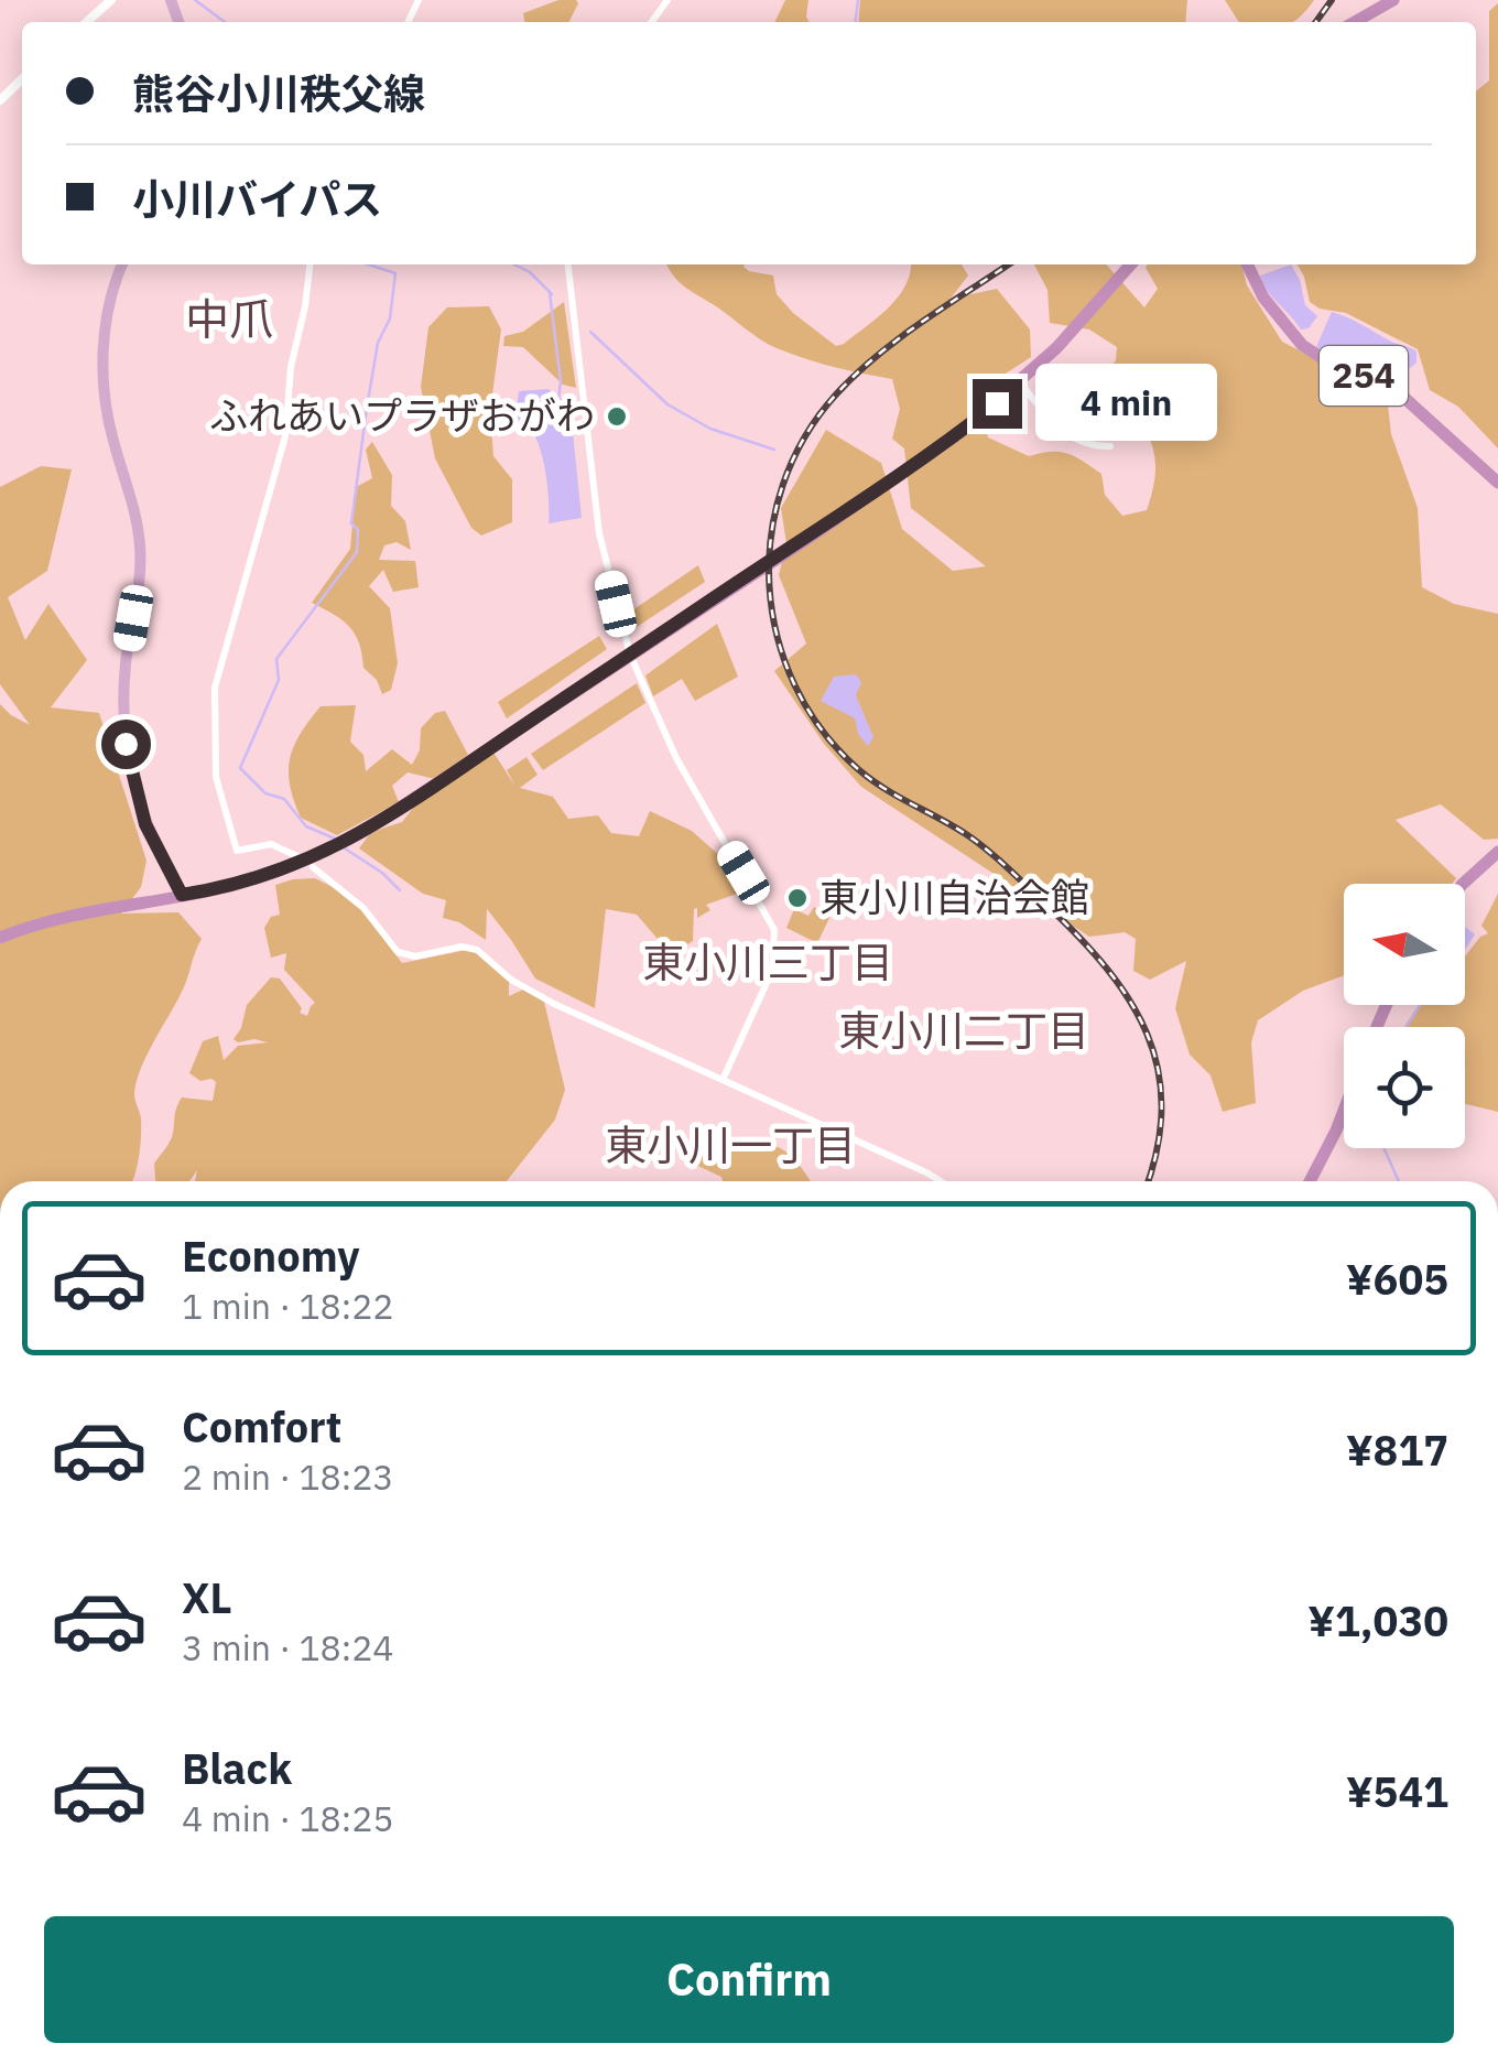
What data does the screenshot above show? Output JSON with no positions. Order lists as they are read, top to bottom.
{
  "streets": {
    "highway": ["254"]
  },
  "districts": [
    "中爪",
    "東小川三丁目",
    "東小川二丁目",
    "東小川一丁目"
  ],
  "places": ["ふれあいプラザおがわ", "東小川自治会館"],
  "north": "left",
  "page": {
    "banner": ["熊谷小川秩父線", "小川バイパス"],
    "bubble": "4 min",
    "list": [
      {
        "name": "Economy",
        "note": "1 min · 18:22",
        "value": "¥605"
      },
      {
        "name": "Comfort",
        "note": "2 min · 18:23",
        "value": "¥817"
      },
      {
        "name": "XL",
        "note": "3 min · 18:24",
        "value": "¥1,030"
      },
      {
        "name": "Black",
        "note": "4 min · 18:25",
        "value": "¥541"
      }
    ],
    "buttons": "Confirm"
  }
}
